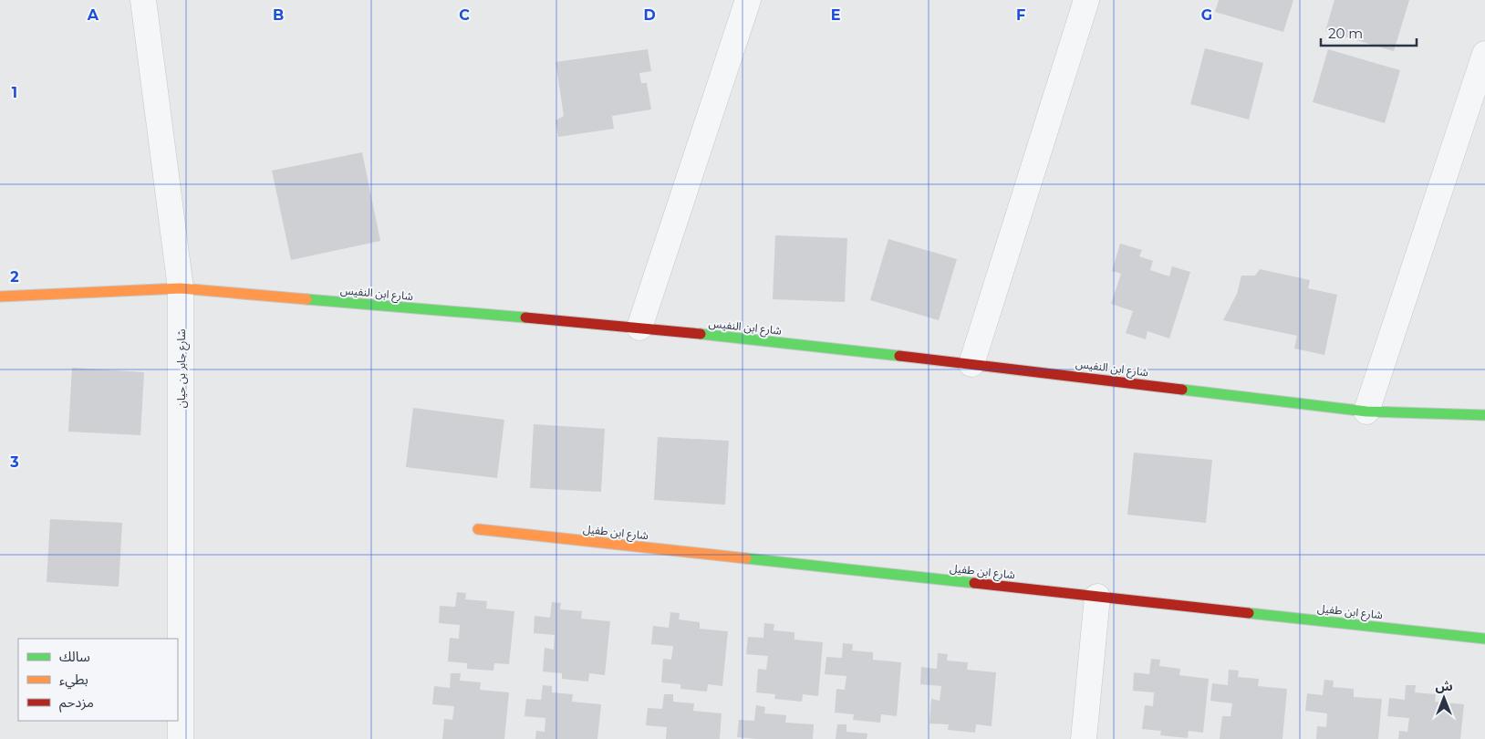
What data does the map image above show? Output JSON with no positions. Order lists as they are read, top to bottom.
{
  "streets": {
    "street": ["شارع ابن النفيس", "شارع جابر بن حيان", "شارع ابن طفيل"]
  },
  "crossings": [
    ["شارع ابن النفيس", "شارع جابر بن حيان"]
  ],
  "legend": ["سالك", "بطيء", "مزدحم"],
  "scale_bar": "20 m",
  "north": "top",
  "grid": {
    "columns": [
      "A",
      "B",
      "C",
      "D",
      "E",
      "F",
      "G"
    ],
    "rows": ["1", "2", "3"]
  }
}
